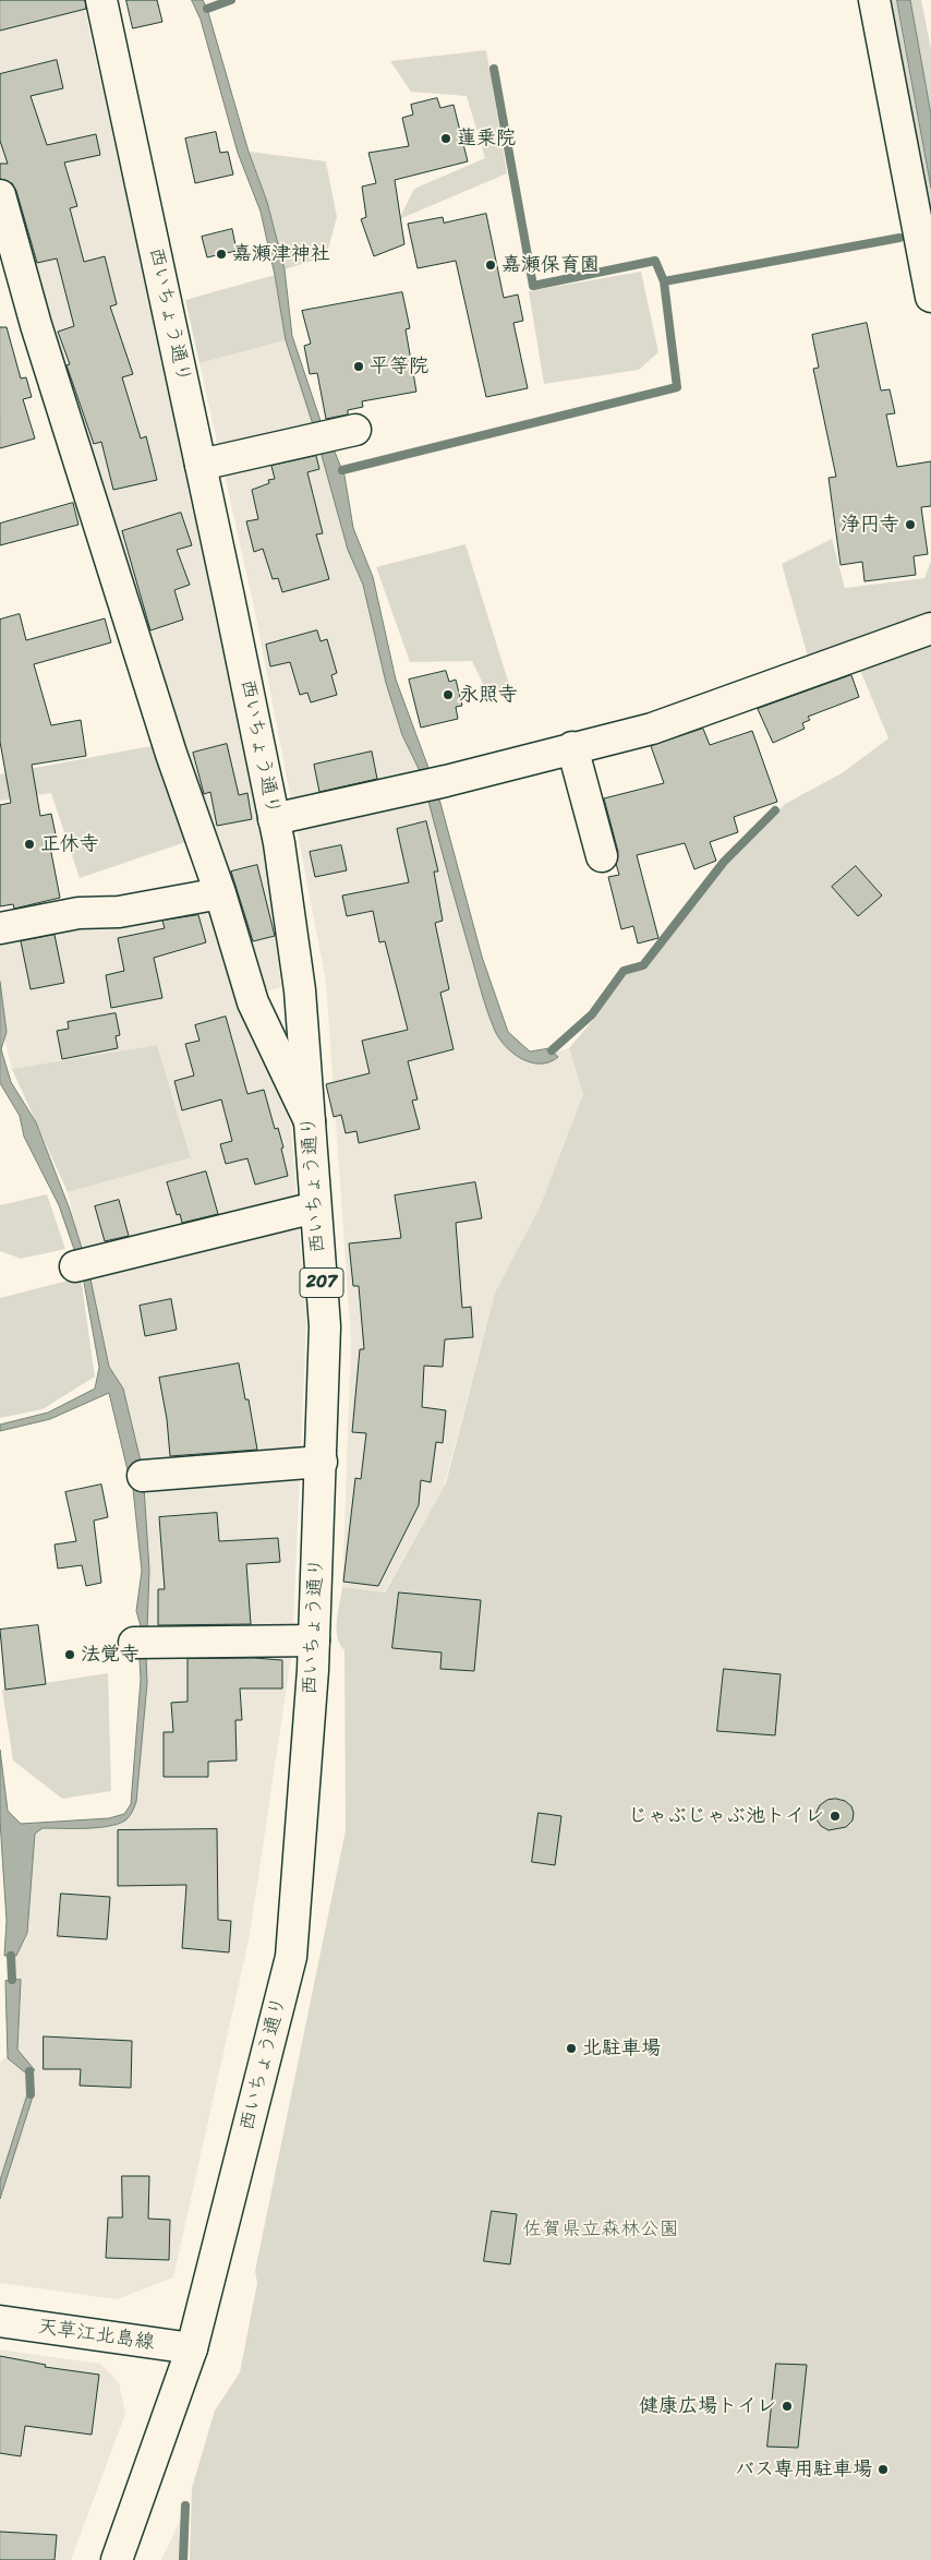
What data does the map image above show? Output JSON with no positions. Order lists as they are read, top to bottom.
{
  "streets": {
    "main road": ["西いちょう通り", "207", "天草江北島線"]
  },
  "crossings": [
    ["西いちょう通り", "天草江北島線"]
  ],
  "parks": ["佐賀県立森林公園"],
  "places": [
    "蓮乗院",
    "嘉瀬津神社",
    "嘉瀬保育園",
    "平等院",
    "浄円寺",
    "永照寺",
    "正休寺",
    "法覚寺",
    "じゃぶじゃぶ池トイレ",
    "北駐車場",
    "健康広場トイレ",
    "バス専用駐車場"
  ]
}
